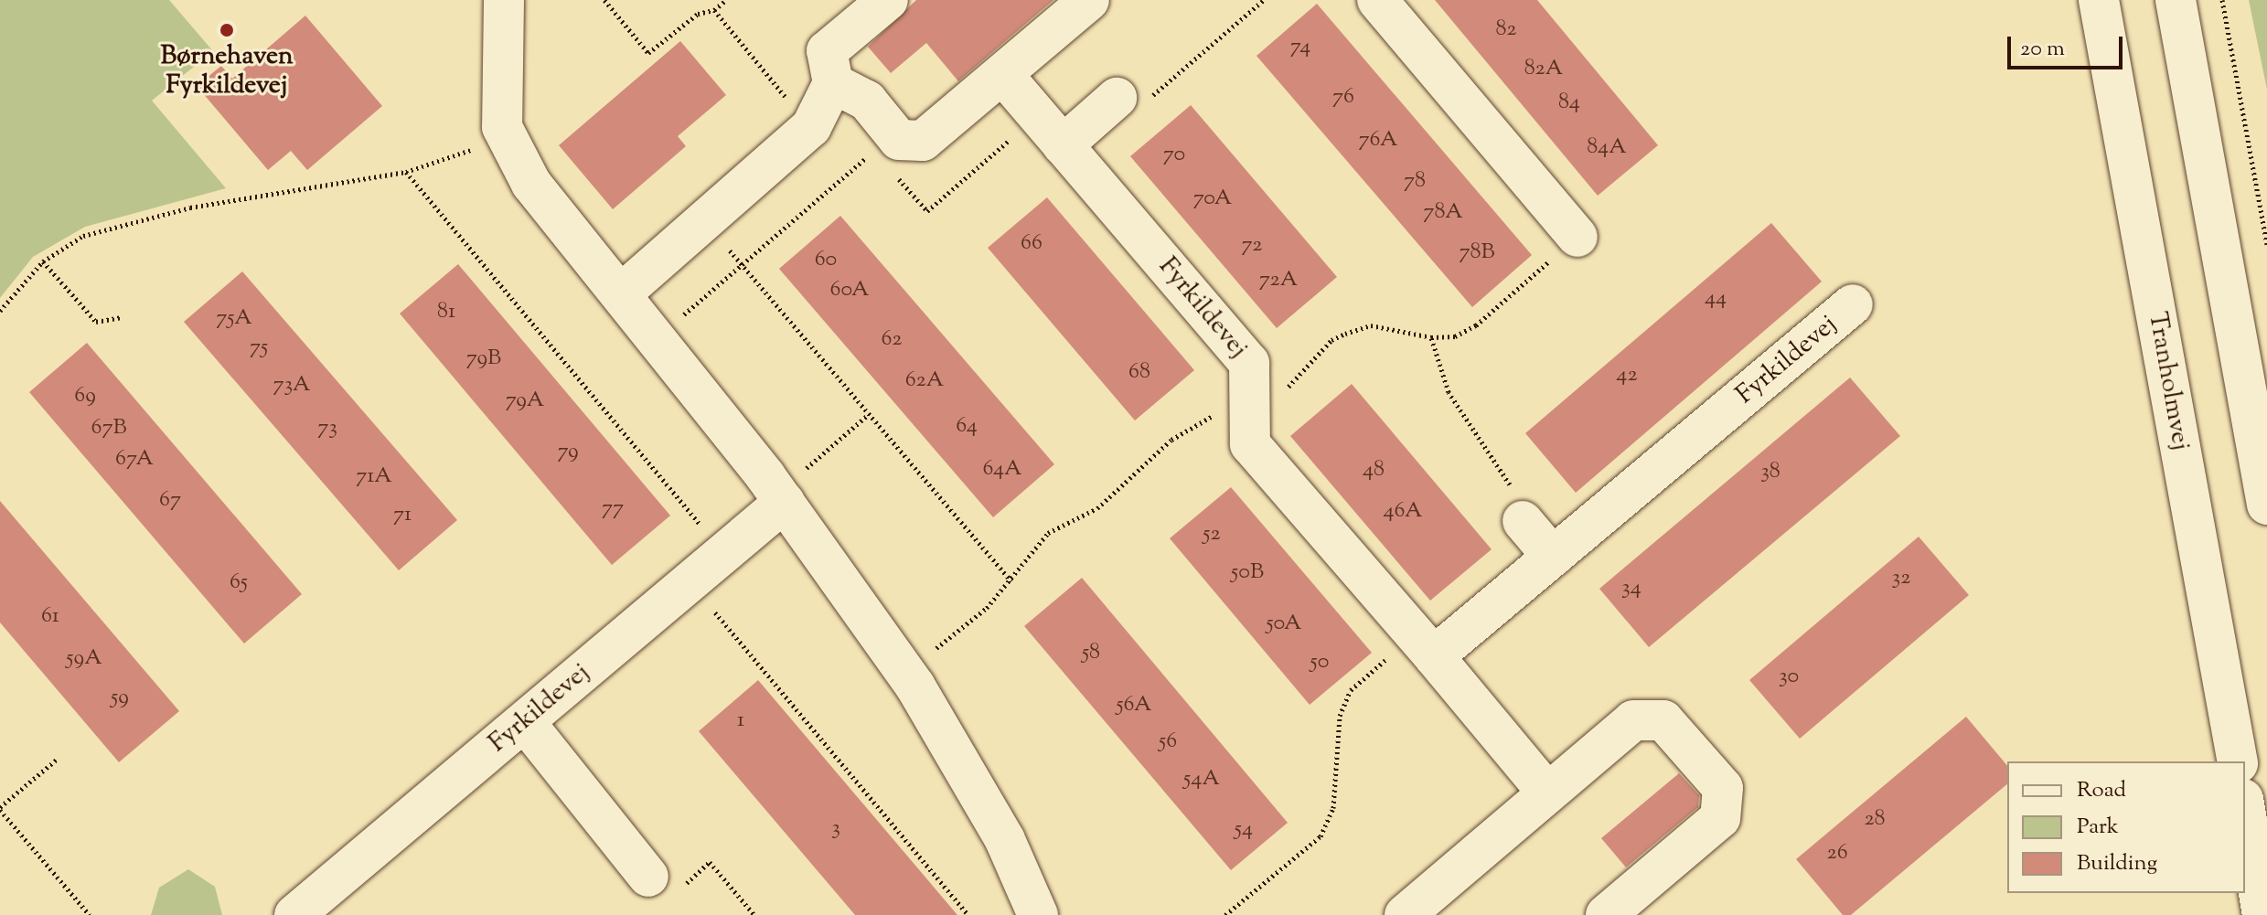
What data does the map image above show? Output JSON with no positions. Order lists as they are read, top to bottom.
{
  "streets": {
    "street": ["Fyrkildevej", "Tranholmvej"]
  },
  "places": ["Børnehaven Fyrkildevej"],
  "house_numbers": [
    "82",
    "74",
    "82A",
    "76",
    "84",
    "76A",
    "84A",
    "70",
    "78",
    "70A",
    "78A",
    "66",
    "72",
    "78B",
    "60",
    "72A",
    "60A",
    "44",
    "81",
    "75A",
    "62",
    "75",
    "79B",
    "68",
    "42",
    "62A",
    "73A",
    "69",
    "79A",
    "64",
    "67B",
    "73",
    "79",
    "67A",
    "64A",
    "48",
    "38",
    "71A",
    "67",
    "77",
    "46A",
    "71",
    "52",
    "50B",
    "32",
    "65",
    "34",
    "61",
    "50A",
    "58",
    "59A",
    "50",
    "30",
    "59",
    "56A",
    "1",
    "56",
    "54A",
    "28",
    "3",
    "54",
    "26"
  ],
  "legend": ["Road", "Park", "Building"],
  "scale_bar": "20 m"
}
